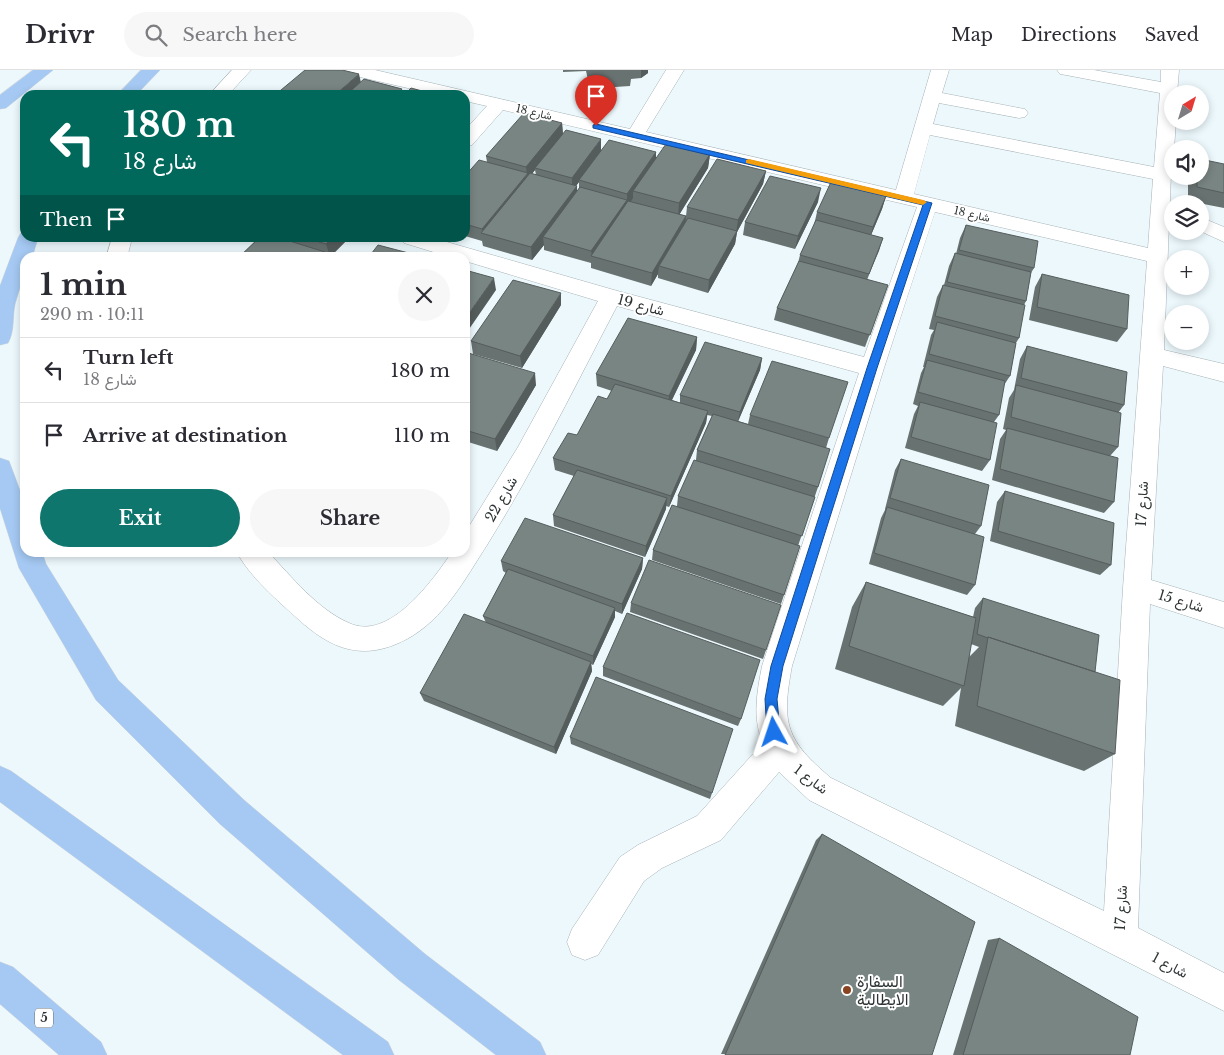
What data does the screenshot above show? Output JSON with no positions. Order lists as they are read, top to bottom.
{
  "streets": {
    "highway": ["5"],
    "street": [
      "شارع 18",
      "شارع 19",
      "شارع 22",
      "شارع 17",
      "شارع 15",
      "شارع 1"
    ]
  },
  "crossings": [
    ["شارع 18", "شارع 17"],
    ["شارع 18", "شارع 1"],
    ["شارع 19", "شارع 22"],
    ["شارع 19", "شارع 1"],
    ["شارع 17", "شارع 15"],
    ["شارع 17", "شارع 1"]
  ],
  "places": ["السفارة الايطالية"],
  "north": "top right",
  "page": {
    "header": "Drivr",
    "search": "Search here",
    "nav": ["Map", "Directions", "Saved"],
    "map_buttons": ["+", "−"],
    "turn": ["180 m", "شارع 18"],
    "then": "Then",
    "heading": ["1 min", "290 m · 10:11"],
    "list": [
      {
        "name": "Turn left",
        "note": "شارع 18",
        "value": "180 m"
      },
      {
        "name": "Arrive at destination",
        "value": "110 m"
      }
    ],
    "buttons": ["Exit", "Share"]
  }
}
